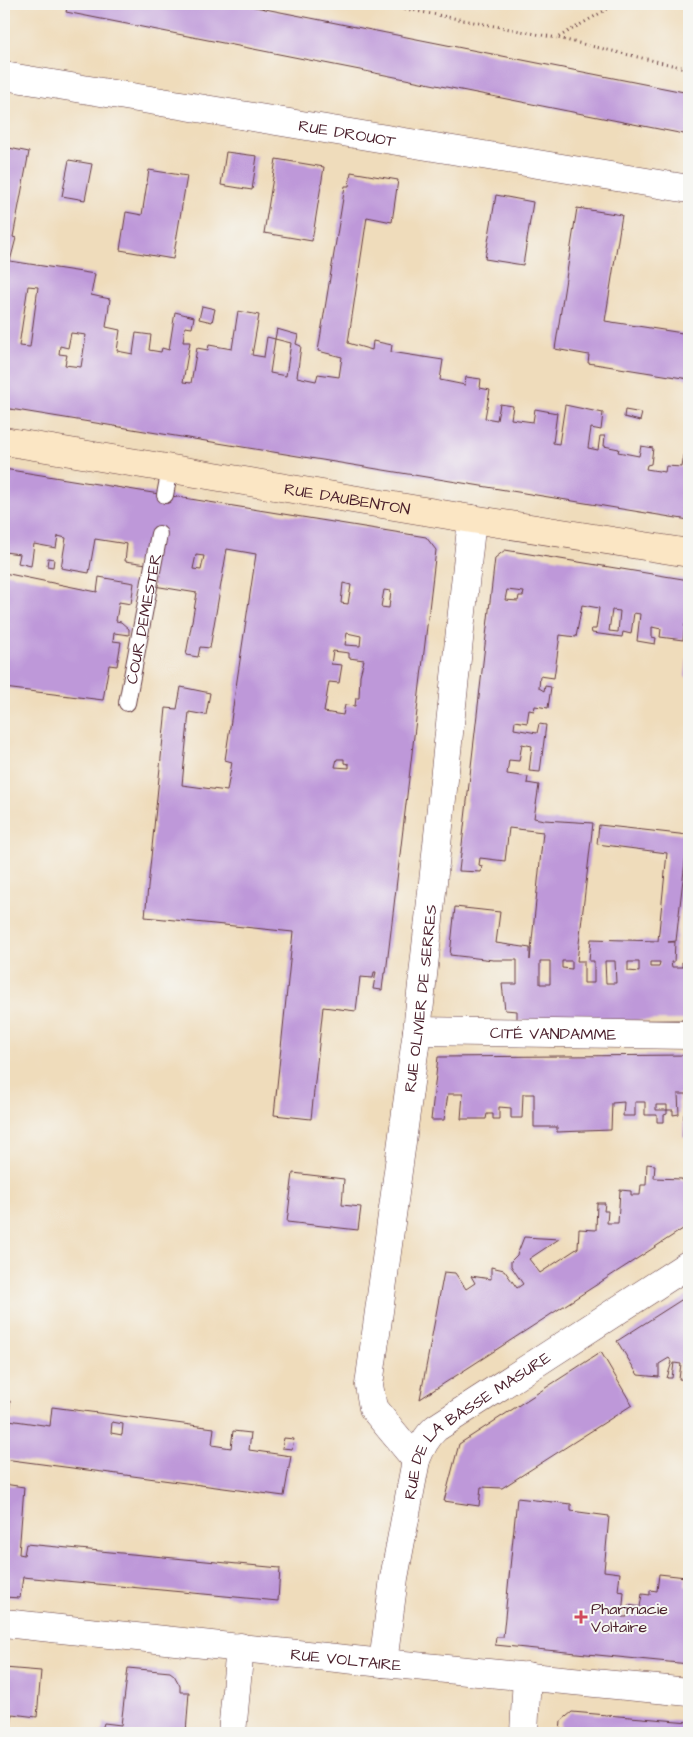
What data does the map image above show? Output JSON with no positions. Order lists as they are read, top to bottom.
{
  "streets": {
    "street": [
      "RUE DROUOT",
      "RUE DAUBENTON",
      "RUE OLIVIER DE SERRES",
      "CITÉ VANDAMME",
      "RUE DE LA BASSE MASURE",
      "RUE VOLTAIRE"
    ],
    "lane": ["COUR DEMESTER"]
  },
  "crossings": [
    ["RUE DAUBENTON", "RUE OLIVIER DE SERRES"],
    ["RUE OLIVIER DE SERRES", "CITÉ VANDAMME"],
    ["RUE OLIVIER DE SERRES", "RUE DE LA BASSE MASURE"],
    ["RUE DE LA BASSE MASURE", "RUE VOLTAIRE"]
  ],
  "places": {
    "health": ["Pharmacie Voltaire"]
  }
}
